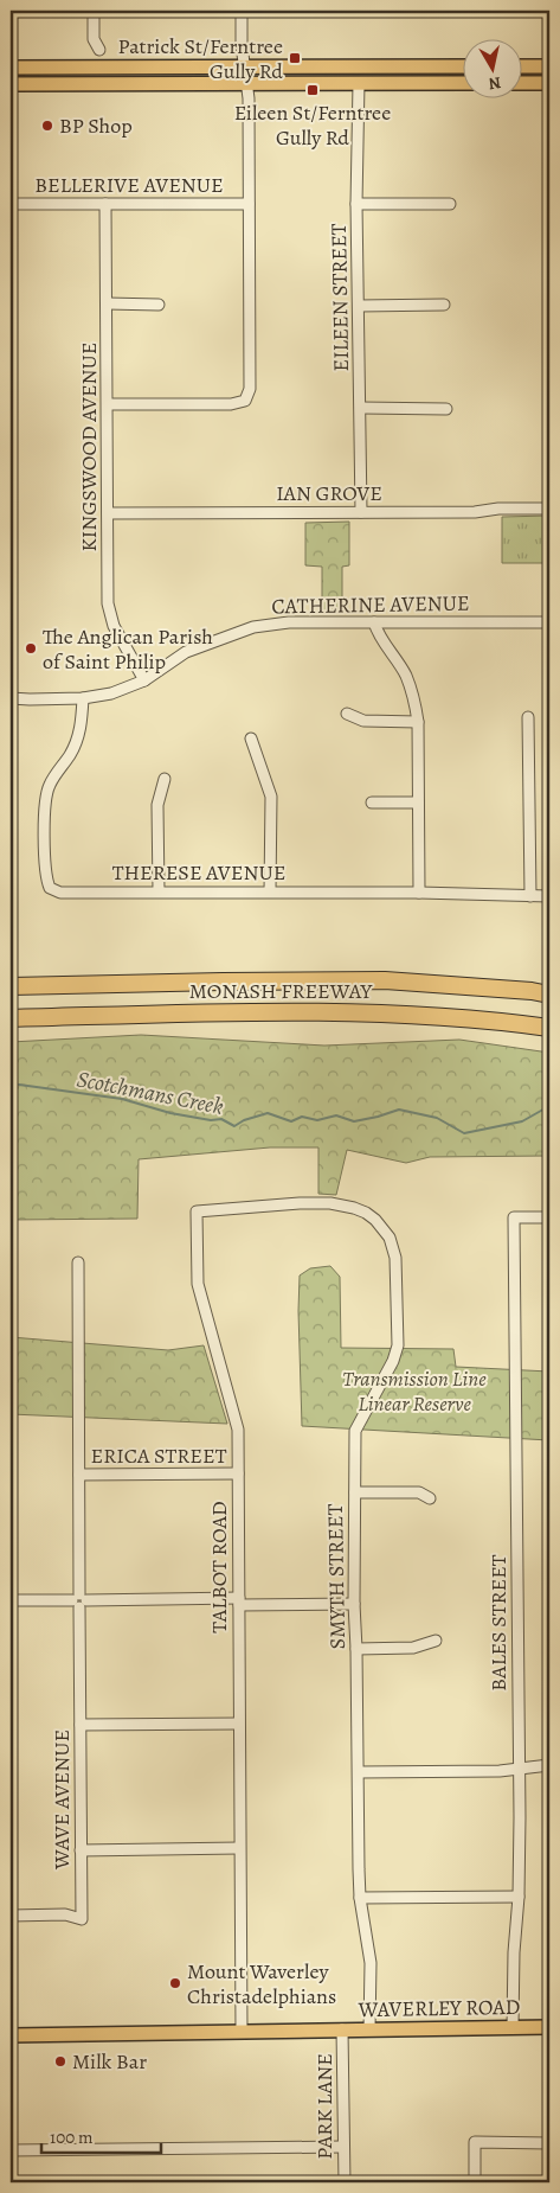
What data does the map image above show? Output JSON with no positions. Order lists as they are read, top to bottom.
{
  "streets": {
    "highway": ["MONASH FREEWAY"],
    "main road": ["WAVERLEY ROAD"],
    "street": [
      "BELLERIVE AVENUE",
      "EILEEN STREET",
      "KINGSWOOD AVENUE",
      "IAN GROVE",
      "CATHERINE AVENUE",
      "THERESE AVENUE",
      "ERICA STREET",
      "TALBOT ROAD",
      "SMYTH STREET",
      "BALES STREET",
      "WAVE AVENUE",
      "PARK LANE"
    ]
  },
  "crossings": [
    ["BELLERIVE AVENUE", "KINGSWOOD AVENUE"],
    ["EILEEN STREET", "IAN GROVE"],
    ["KINGSWOOD AVENUE", "IAN GROVE"],
    ["KINGSWOOD AVENUE", "CATHERINE AVENUE"],
    ["CATHERINE AVENUE", "THERESE AVENUE"],
    ["ERICA STREET", "TALBOT ROAD"],
    ["ERICA STREET", "WAVE AVENUE"],
    ["TALBOT ROAD", "SMYTH STREET"],
    ["TALBOT ROAD", "WAVERLEY ROAD"],
    ["SMYTH STREET", "WAVERLEY ROAD"],
    ["BALES STREET", "WAVERLEY ROAD"],
    ["WAVERLEY ROAD", "PARK LANE"]
  ],
  "water": ["Scotchmans Creek"],
  "parks": ["Transmission Line Linear Reserve"],
  "places": {
    "transit": ["Patrick St/Ferntree Gully Rd", "Eileen St/Ferntree Gully Rd"],
    "other": [
      "BP Shop",
      "The Anglican Parish of Saint Philip",
      "Mount Waverley Christadelphians",
      "Milk Bar"
    ]
  },
  "scale_bar": "100 m",
  "north": "bottom"
}
